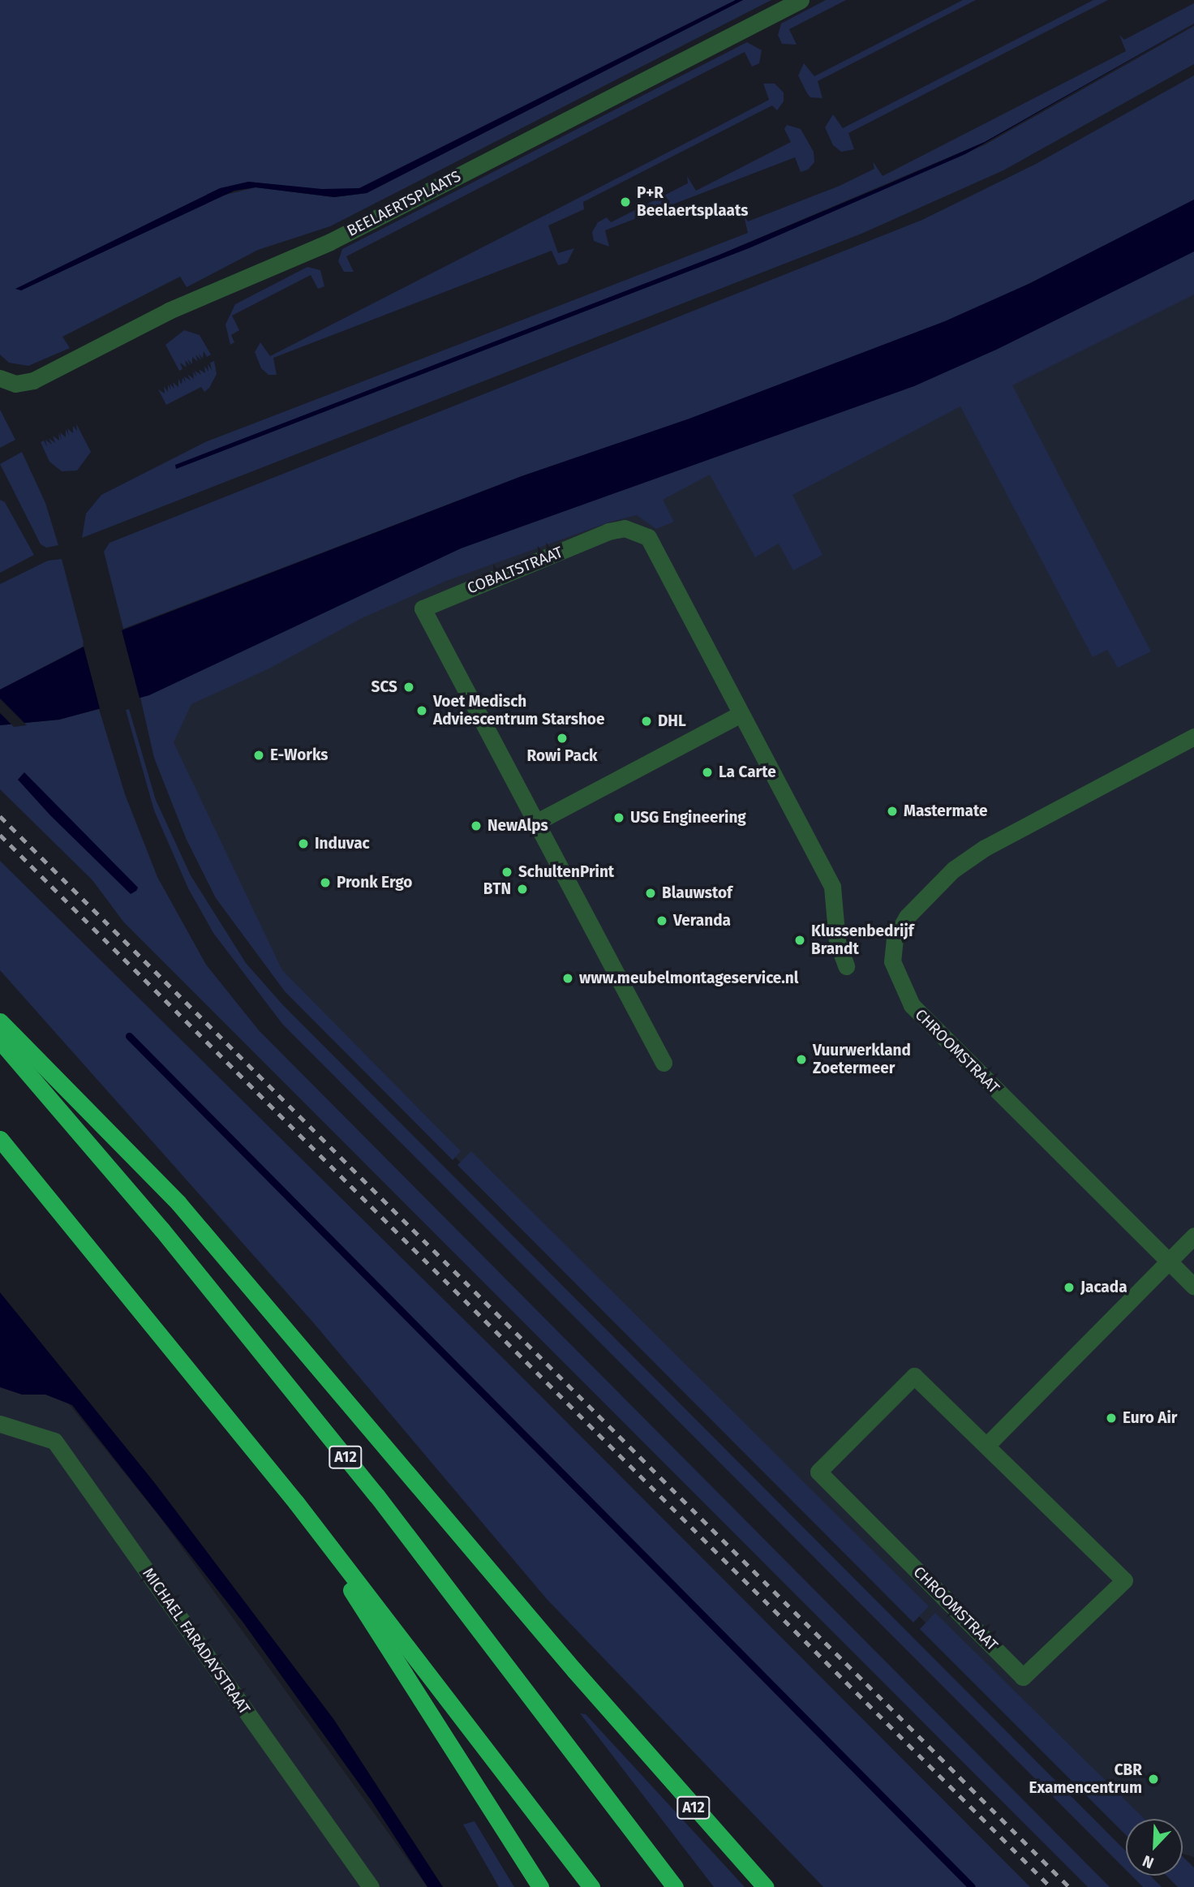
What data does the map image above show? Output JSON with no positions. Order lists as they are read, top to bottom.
{
  "streets": {
    "highway": ["A12"],
    "street": [
      "BEELAERTSPLAATS",
      "COBALTSTRAAT",
      "CHROOMSTRAAT",
      "MICHAEL FARADAYSTRAAT"
    ]
  },
  "places": [
    "P+R Beelaertsplaats",
    "SCS",
    "Voet Medisch Adviescentrum Starshoe",
    "DHL",
    "Rowi Pack",
    "E-Works",
    "La Carte",
    "Mastermate",
    "USG Engineering",
    "NewAlps",
    "Induvac",
    "SchultenPrint",
    "Pronk Ergo",
    "BTN",
    "Blauwstof",
    "Veranda",
    "Klussenbedrijf Brandt",
    "www.meubelmontageservice.nl",
    "Vuurwerkland Zoetermeer",
    "Jacada",
    "Euro Air",
    "CBR Examencentrum"
  ],
  "north": "bottom left"
}
